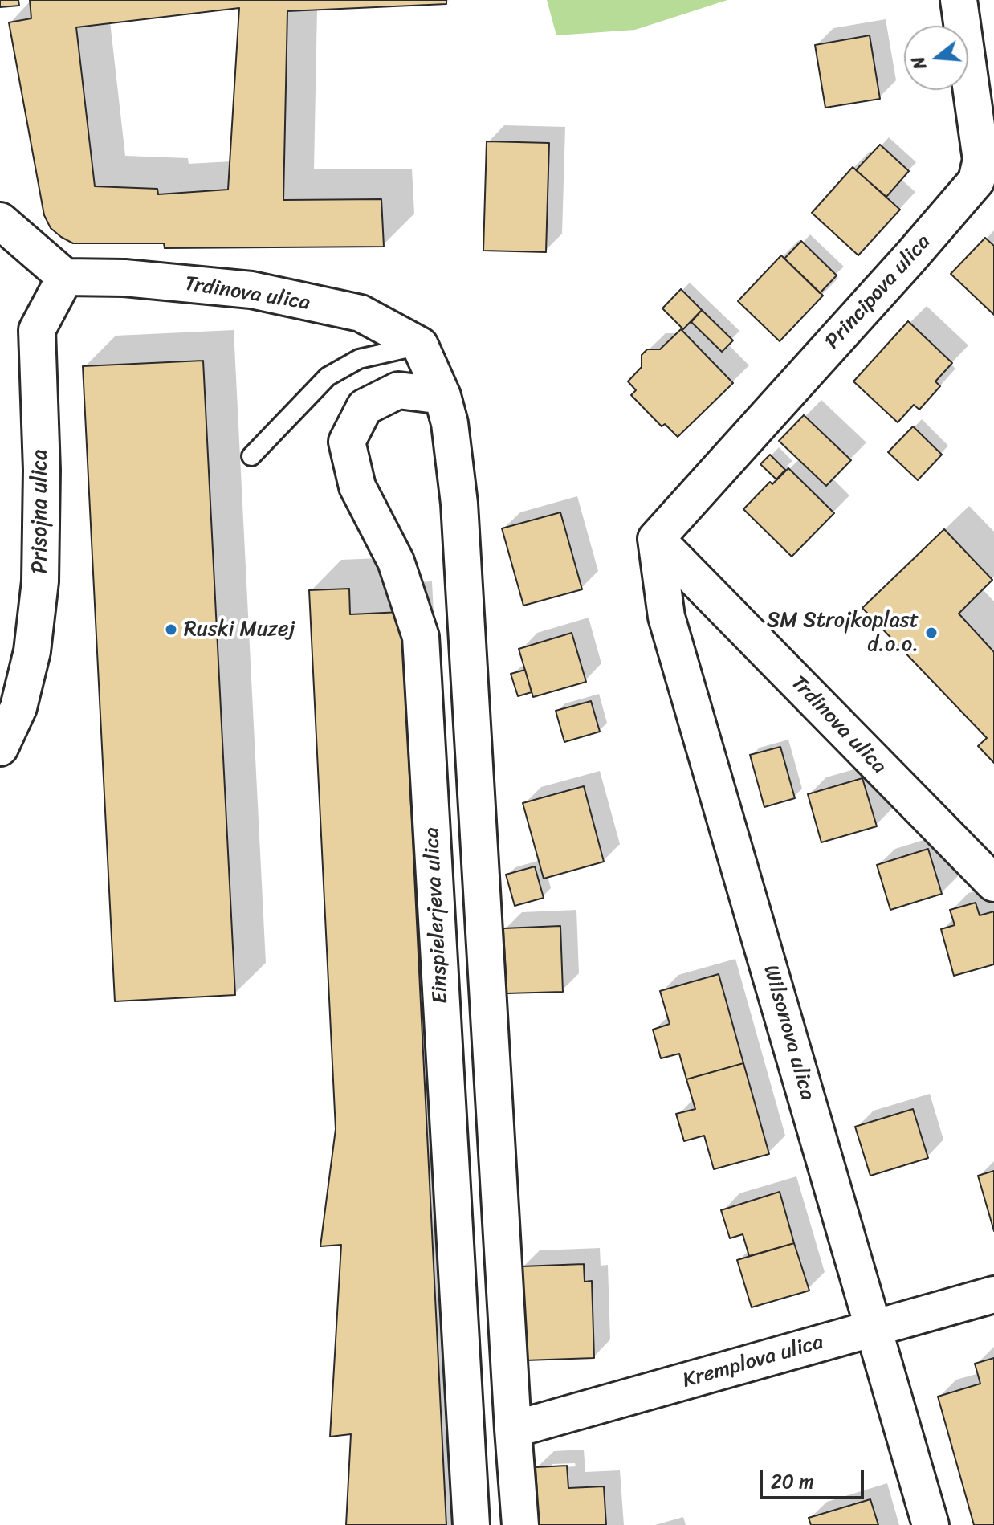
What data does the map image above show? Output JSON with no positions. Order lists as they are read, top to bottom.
{
  "streets": {
    "street": [
      "Principova ulica",
      "Trdinova ulica",
      "Prisojna ulica",
      "Einspielerjeva ulica",
      "Wilsonova ulica",
      "Kremplova ulica"
    ]
  },
  "crossings": [
    ["Principova ulica", "Trdinova ulica"],
    ["Principova ulica", "Wilsonova ulica"],
    ["Trdinova ulica", "Prisojna ulica"],
    ["Trdinova ulica", "Wilsonova ulica"],
    ["Wilsonova ulica", "Kremplova ulica"]
  ],
  "places": ["Ruski Muzej", "SM Strojkoplast d.o.o."],
  "scale_bar": "20 m",
  "north": "left"
}
